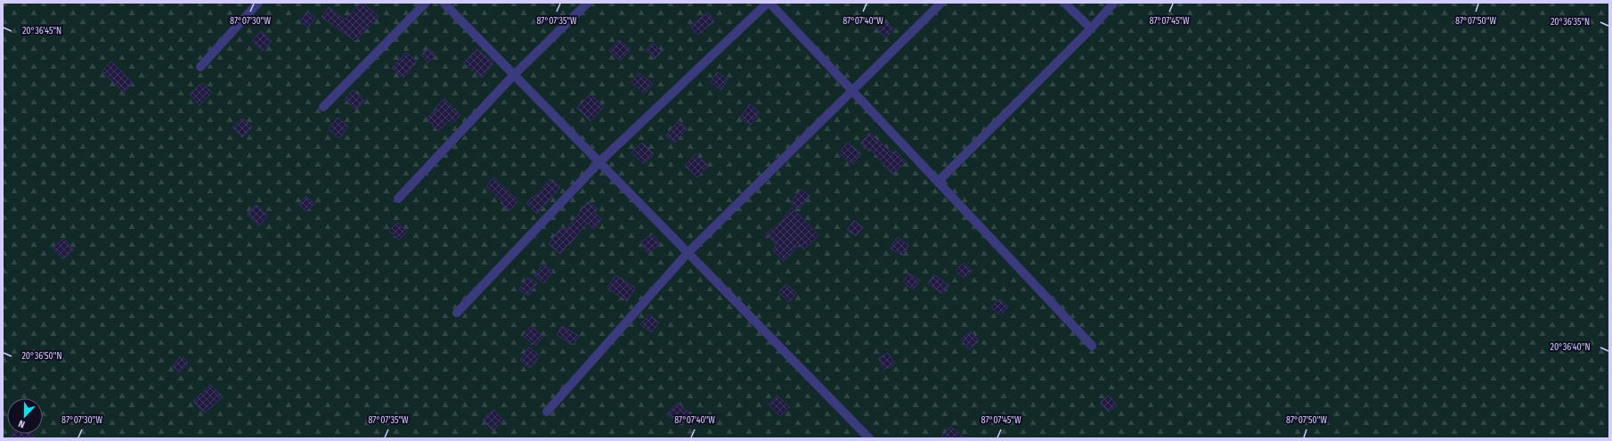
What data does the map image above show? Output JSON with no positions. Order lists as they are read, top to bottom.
{
  "north": "bottom",
  "coordinates": [
    "87°07'30\"W",
    "87°07'35\"W",
    "87°07'40\"W",
    "87°07'45\"W",
    "87°07'50\"W",
    "20°36'35\"N",
    "20°36'45\"N",
    "20°36'40\"N",
    "20°36'50\"N"
  ]
}
